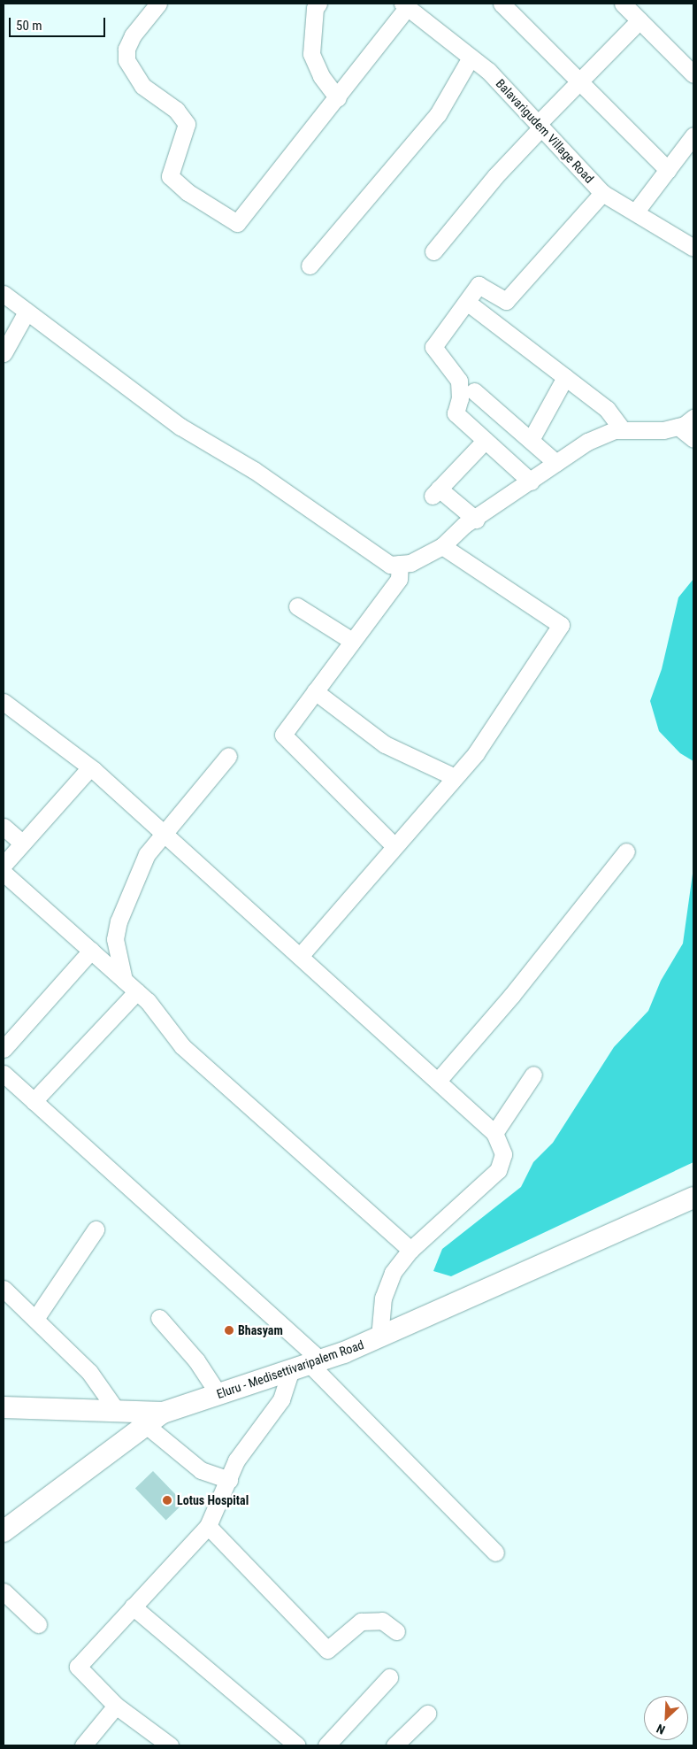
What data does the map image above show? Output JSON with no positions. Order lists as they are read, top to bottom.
{
  "streets": {
    "main road": ["Eluru - Medisettivaripalem Road"],
    "street": ["Balavarigudem Village Road"]
  },
  "places": ["Bhasyam", "Lotus Hospital"],
  "scale_bar": "50 m",
  "north": "bottom left"
}
